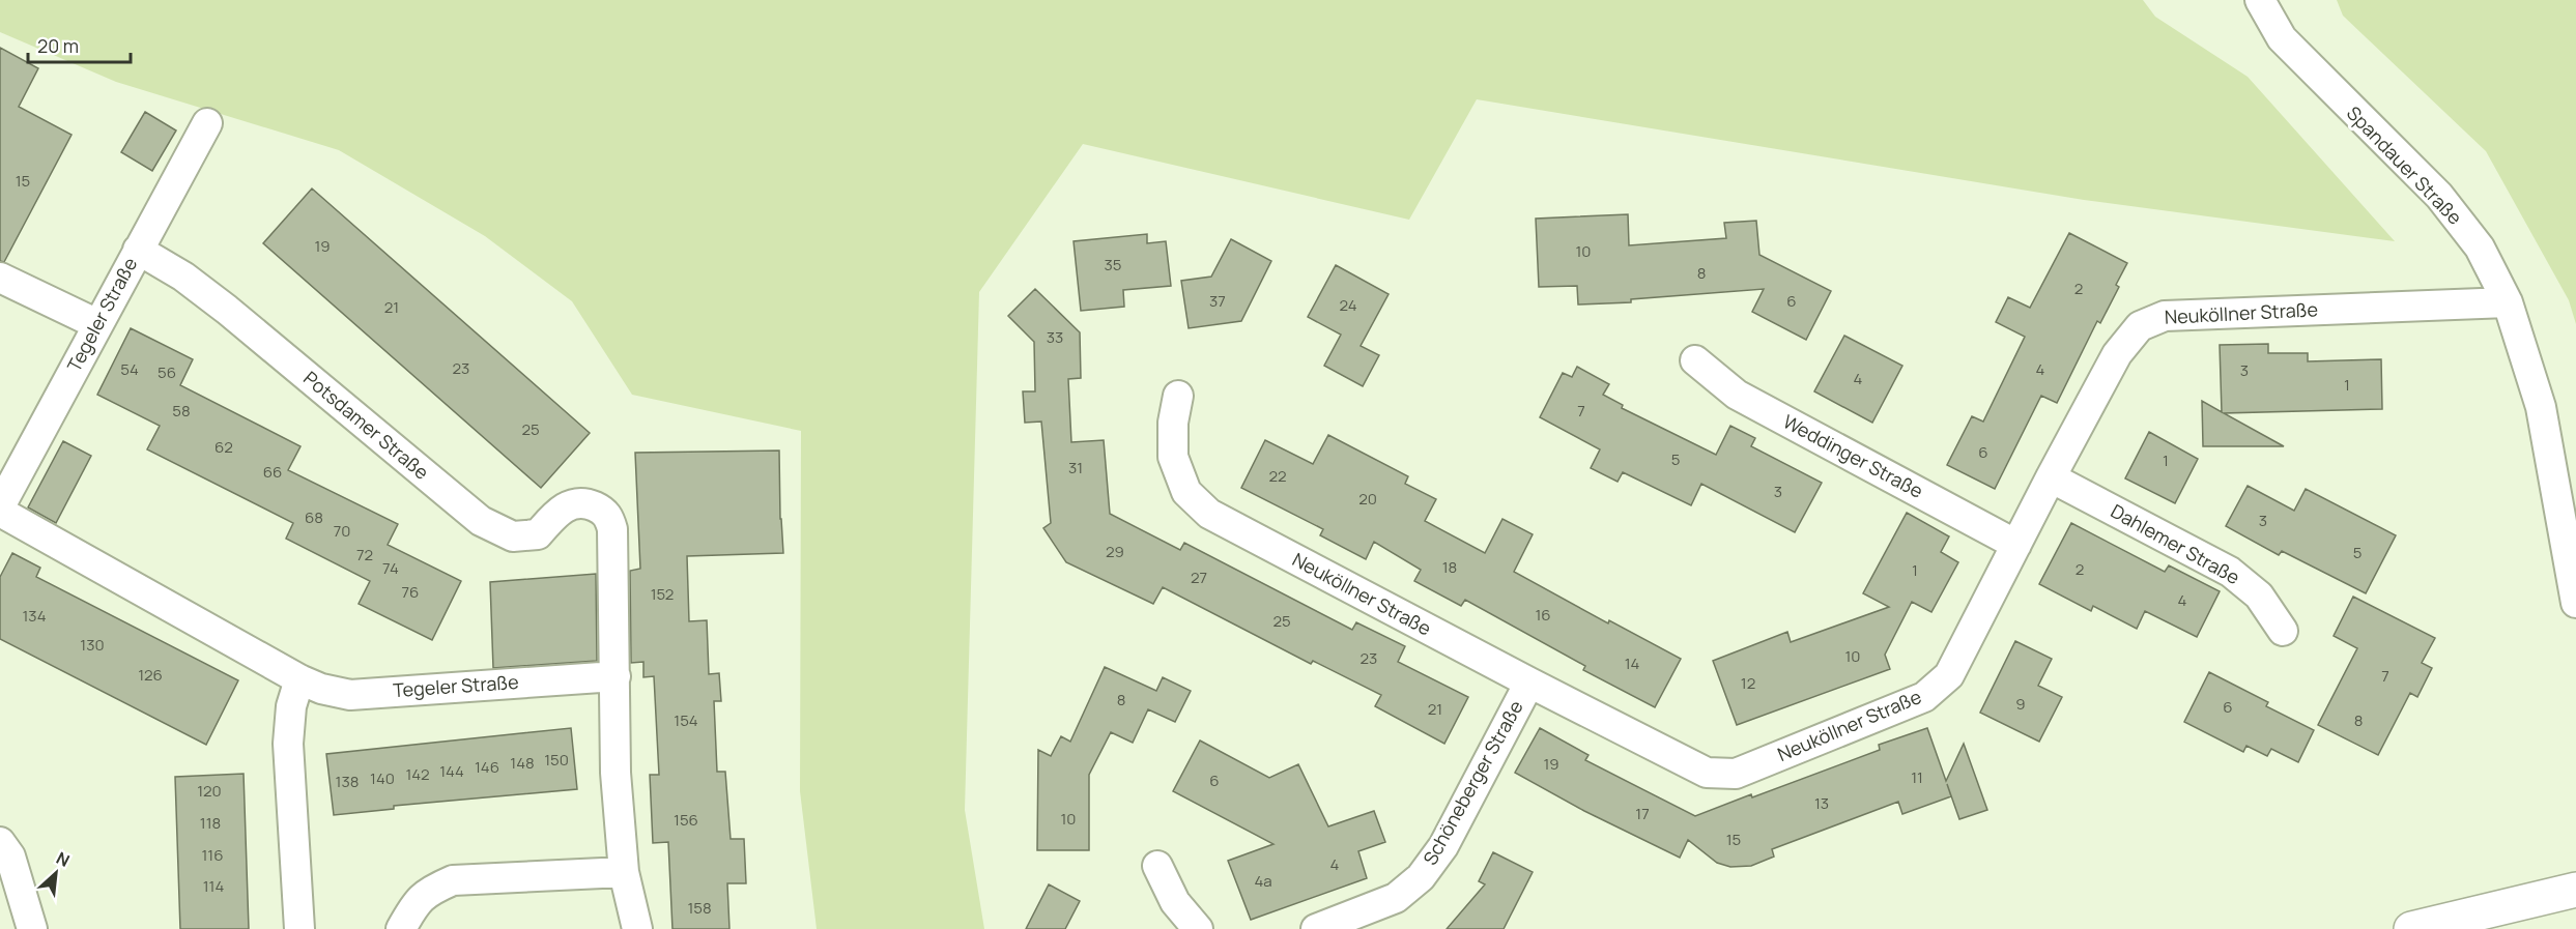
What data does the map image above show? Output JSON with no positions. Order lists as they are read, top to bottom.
{
  "streets": {
    "street": [
      "Spandauer Straße",
      "Neuköllner Straße",
      "Tegeler Straße",
      "Potsdamer Straße",
      "Weddinger Straße",
      "Dahlemer Straße",
      "Schöneberger Straße"
    ]
  },
  "crossings": [
    ["Spandauer Straße", "Neuköllner Straße"],
    ["Neuköllner Straße", "Weddinger Straße"],
    ["Neuköllner Straße", "Dahlemer Straße"],
    ["Neuköllner Straße", "Schöneberger Straße"],
    ["Tegeler Straße", "Potsdamer Straße"]
  ],
  "house_numbers": [
    "15",
    "19",
    "10",
    "35",
    "8",
    "2",
    "37",
    "6",
    "24",
    "21",
    "33",
    "23",
    "54",
    "4",
    "3",
    "56",
    "4",
    "1",
    "58",
    "7",
    "25",
    "62",
    "6",
    "5",
    "1",
    "31",
    "66",
    "22",
    "3",
    "20",
    "68",
    "3",
    "70",
    "29",
    "5",
    "72",
    "18",
    "74",
    "2",
    "1",
    "27",
    "76",
    "152",
    "4",
    "16",
    "134",
    "25",
    "130",
    "10",
    "23",
    "14",
    "126",
    "7",
    "12",
    "8",
    "9",
    "6",
    "21",
    "154",
    "8",
    "150",
    "148",
    "19",
    "146",
    "144",
    "142",
    "11",
    "140",
    "6",
    "138",
    "120",
    "13",
    "17",
    "10",
    "156",
    "118",
    "15",
    "116",
    "4",
    "4a",
    "114",
    "158"
  ],
  "scale_bar": "20 m",
  "north": "top right"
}
